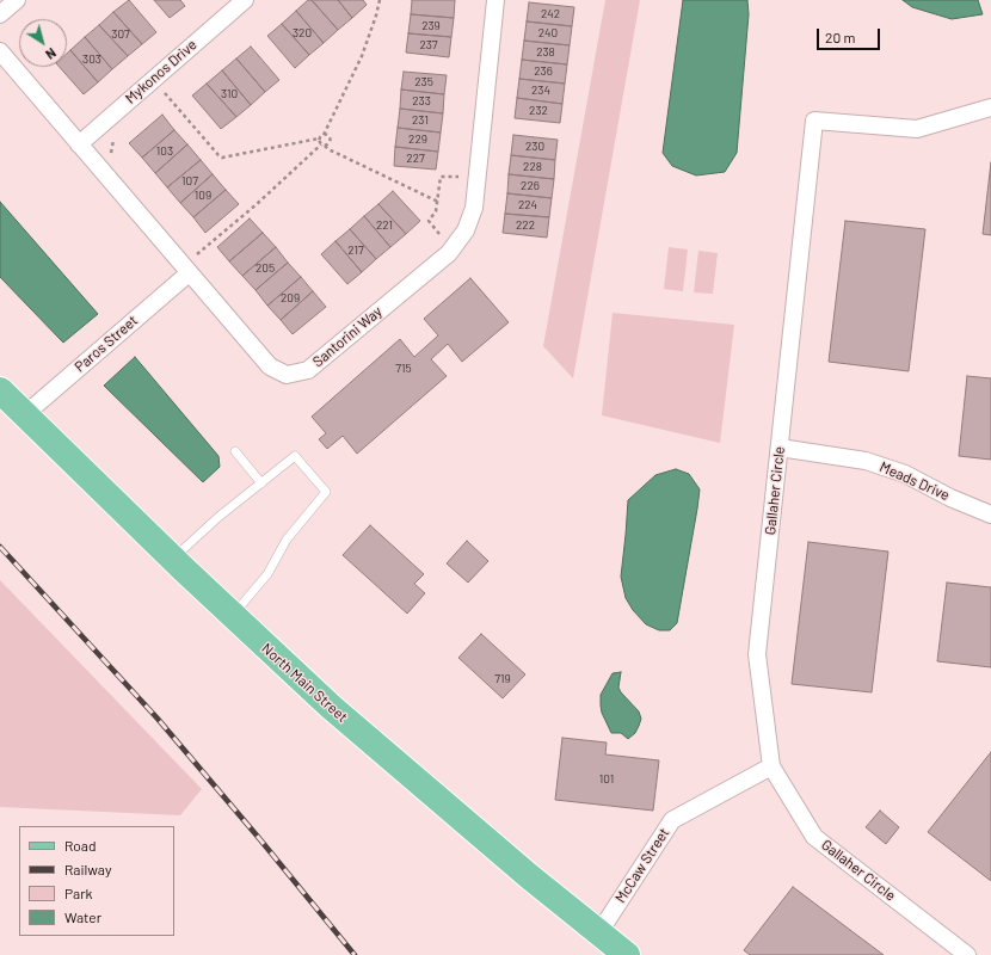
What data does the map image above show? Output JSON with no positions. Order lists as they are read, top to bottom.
{
  "streets": {
    "main road": ["North Main Street"],
    "street": [
      "Mykonos Drive",
      "Santorini Way",
      "Paros Street",
      "Meads Drive",
      "Gallaher Circle",
      "McCaw Street"
    ]
  },
  "crossings": [
    ["Mykonos Drive", "Santorini Way"],
    ["Santorini Way", "Paros Street"],
    ["Paros Street", "North Main Street"],
    ["Meads Drive", "Gallaher Circle"],
    ["Gallaher Circle", "McCaw Street"],
    ["North Main Street", "McCaw Street"]
  ],
  "house_numbers": [
    "242",
    "239",
    "320",
    "240",
    "307",
    "237",
    "238",
    "303",
    "236",
    "235",
    "234",
    "310",
    "233",
    "232",
    "231",
    "229",
    "230",
    "103",
    "227",
    "228",
    "107",
    "226",
    "109",
    "224",
    "221",
    "222",
    "217",
    "205",
    "209",
    "715",
    "719",
    "101"
  ],
  "legend": [
    "Road",
    "Railway",
    "Park",
    "Water"
  ],
  "scale_bar": "20 m",
  "north": "bottom right"
}
